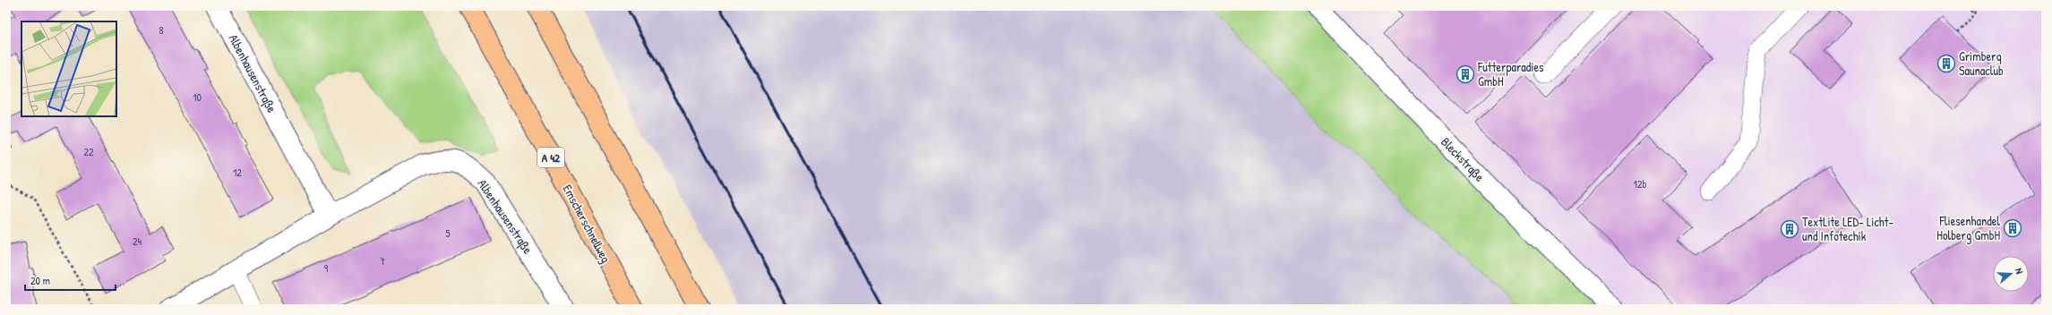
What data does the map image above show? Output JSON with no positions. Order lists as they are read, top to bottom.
{
  "streets": {
    "highway": ["A 42", "Emscherschnellweg"],
    "street": ["Albenhausenstraße", "Bleckstraße"]
  },
  "places": {
    "building": [
      "Grimberg Saunaclub",
      "Futterparadies GmbH",
      "Fliesenhandel Holberg GmbH",
      "TextLite LED- Licht- und Infotechik"
    ]
  },
  "house_numbers": [
    "8",
    "10",
    "22",
    "12",
    "12b",
    "5",
    "24",
    "7",
    "9"
  ],
  "scale_bar": "20 m",
  "north": "right"
}
